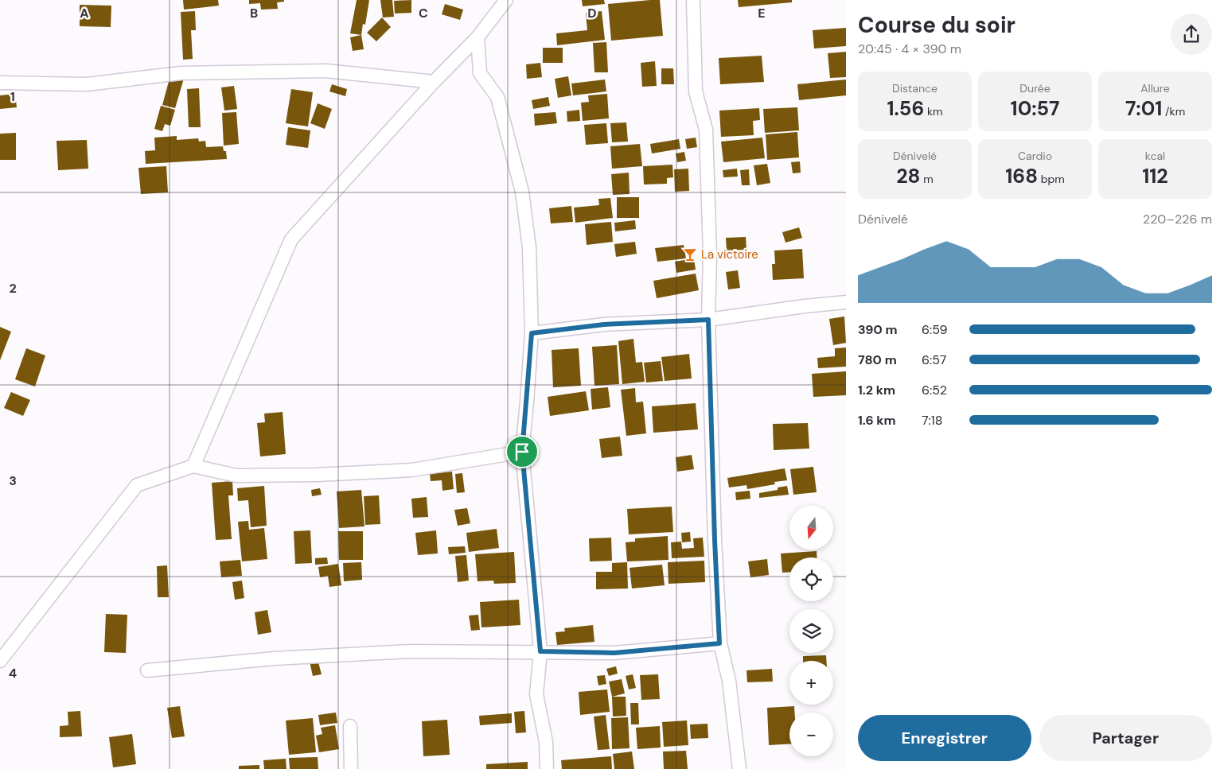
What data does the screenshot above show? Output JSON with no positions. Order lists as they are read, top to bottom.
{
  "places": {
    "bar": ["La victoire"]
  },
  "north": "bottom",
  "page": {
    "heading": ["Course du soir", "20:45 · 4 × 390 m"],
    "stats": [
      ["Distance", "1.56 km"],
      ["Durée", "10:57"],
      ["Allure", "7:01 /km"],
      ["Dénivelé", "28 m"],
      ["Cardio", "168 bpm"],
      ["kcal", "112"]
    ],
    "chart": ["Dénivelé", "220–226 m"],
    "list": [
      {
        "name": "390 m",
        "note": "6:59"
      },
      {
        "name": "780 m",
        "note": "6:57"
      },
      {
        "name": "1.2 km",
        "note": "6:52"
      },
      {
        "name": "1.6 km",
        "note": "7:18"
      }
    ],
    "map_buttons": ["+", "−"],
    "buttons": ["Enregistrer", "Partager"]
  },
  "grid": {
    "columns": [
      "A",
      "B",
      "C",
      "D",
      "E"
    ],
    "rows": [
      "1",
      "2",
      "3",
      "4"
    ]
  }
}
